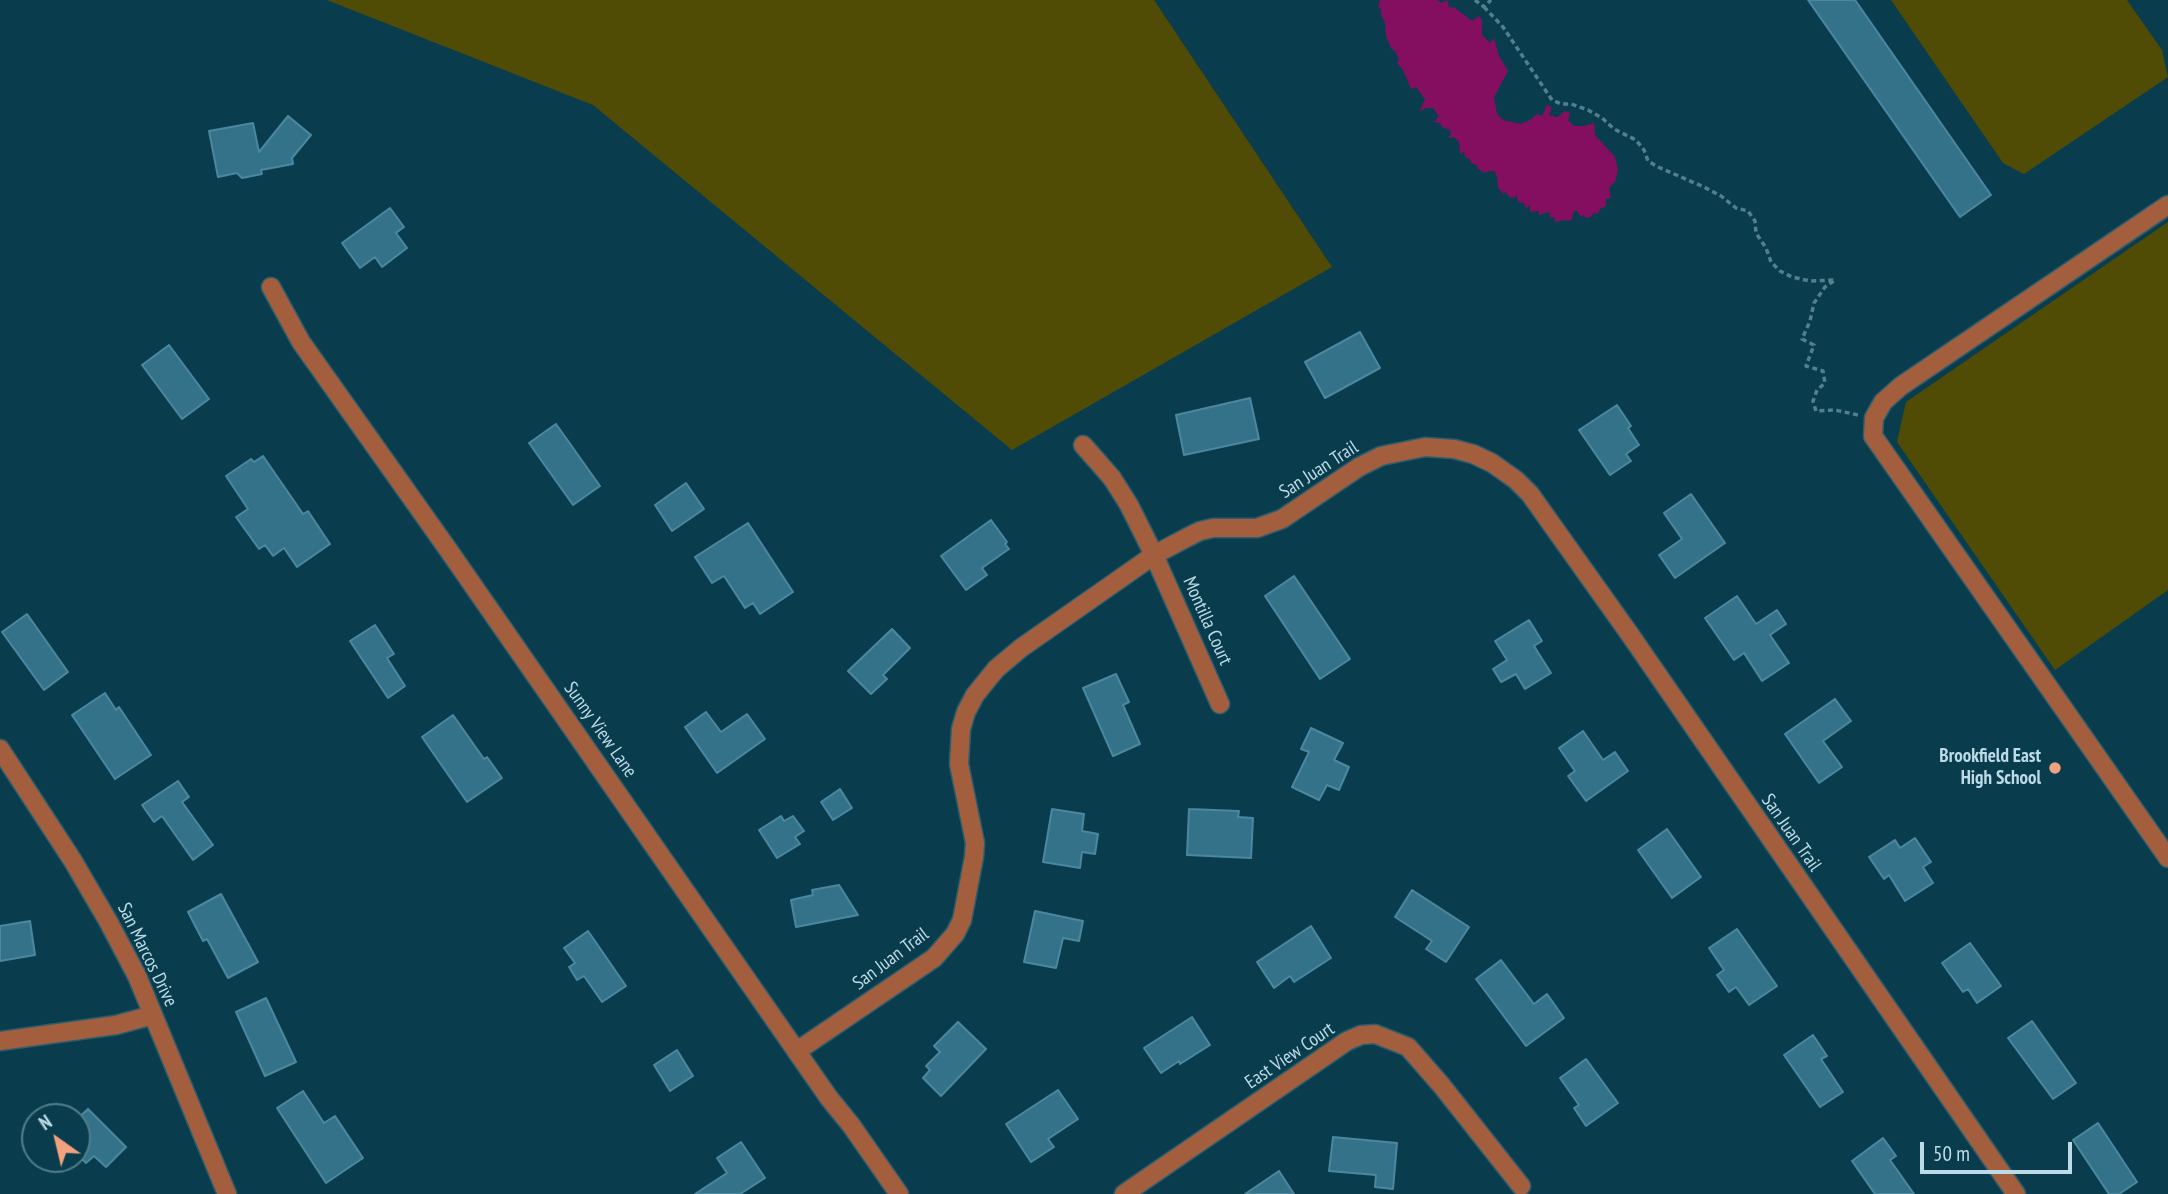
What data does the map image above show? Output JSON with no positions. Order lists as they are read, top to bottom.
{
  "streets": {
    "street": [
      "San Juan Trail",
      "Montilla Court",
      "Sunny View Lane",
      "San Marcos Drive",
      "East View Court"
    ]
  },
  "crossings": [
    ["San Juan Trail", "Montilla Court"],
    ["San Juan Trail", "Sunny View Lane"]
  ],
  "places": ["Brookfield East High School"],
  "scale_bar": "50 m",
  "north": "top left"
}
